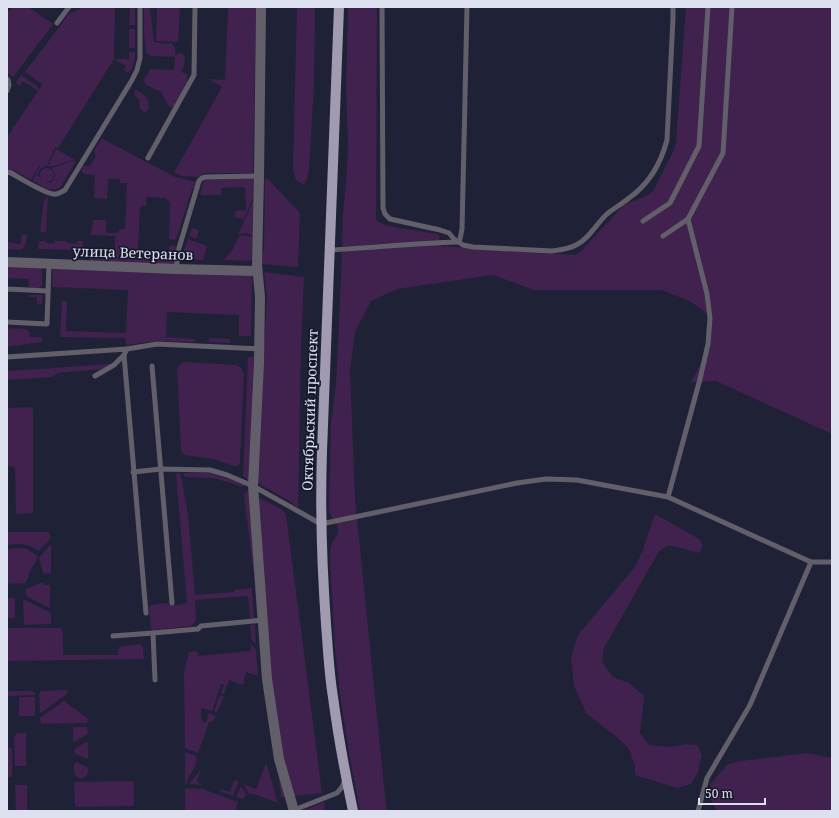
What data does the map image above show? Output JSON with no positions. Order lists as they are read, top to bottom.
{
  "streets": {
    "main road": ["Октябрьский проспект"],
    "street": ["улица Ветеранов"]
  },
  "scale_bar": "50 m"
}
